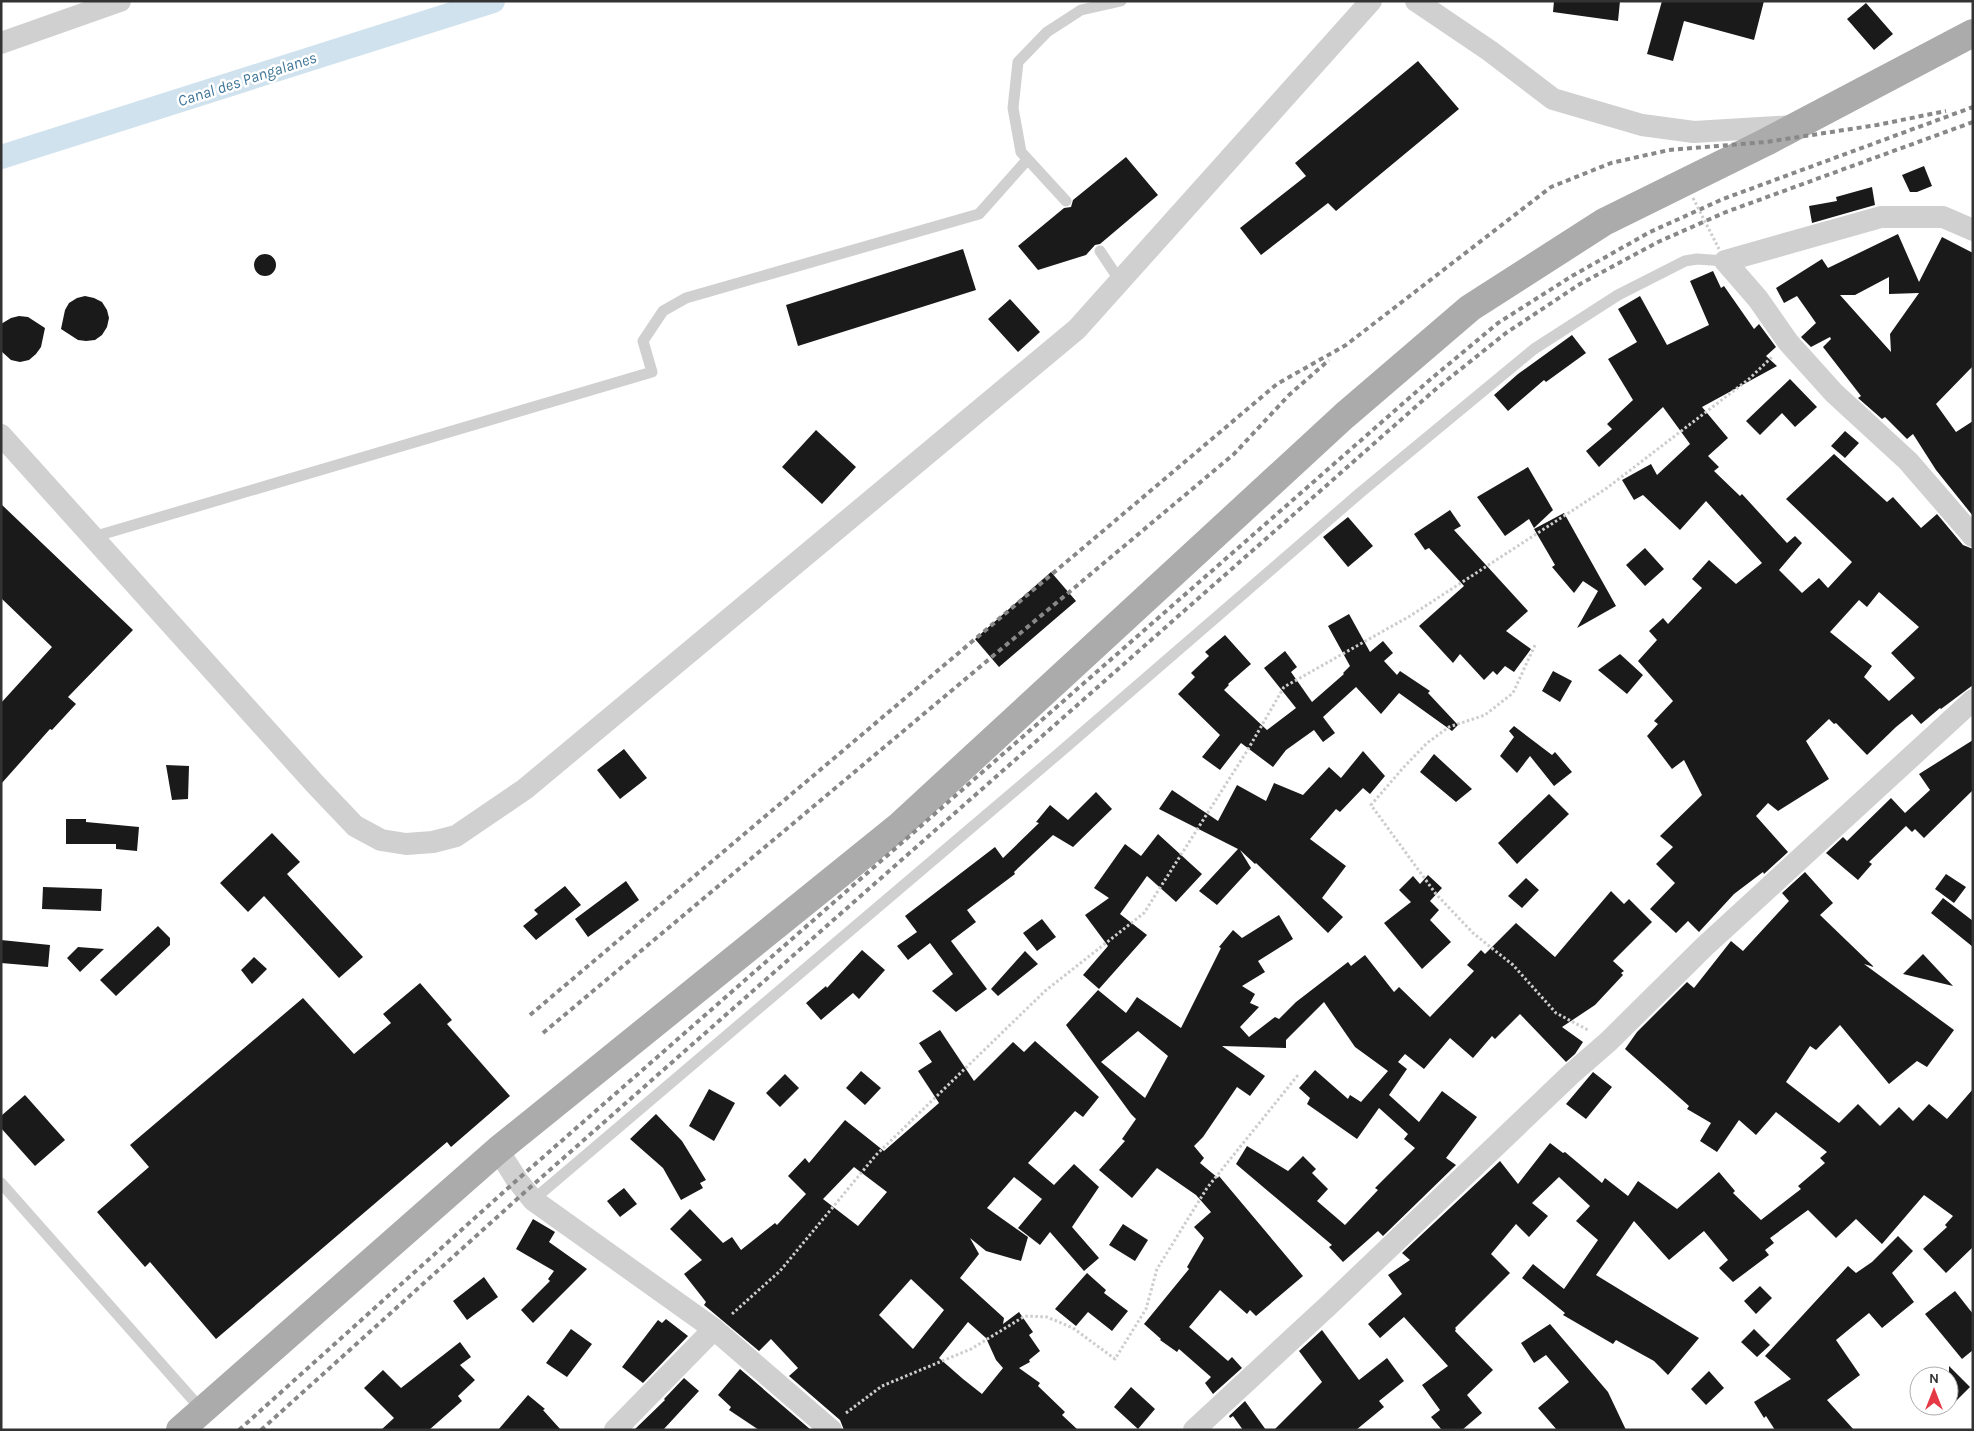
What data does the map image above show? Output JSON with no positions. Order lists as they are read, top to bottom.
{
  "water": ["Canal des Pangalanes"],
  "north": "top"
}
